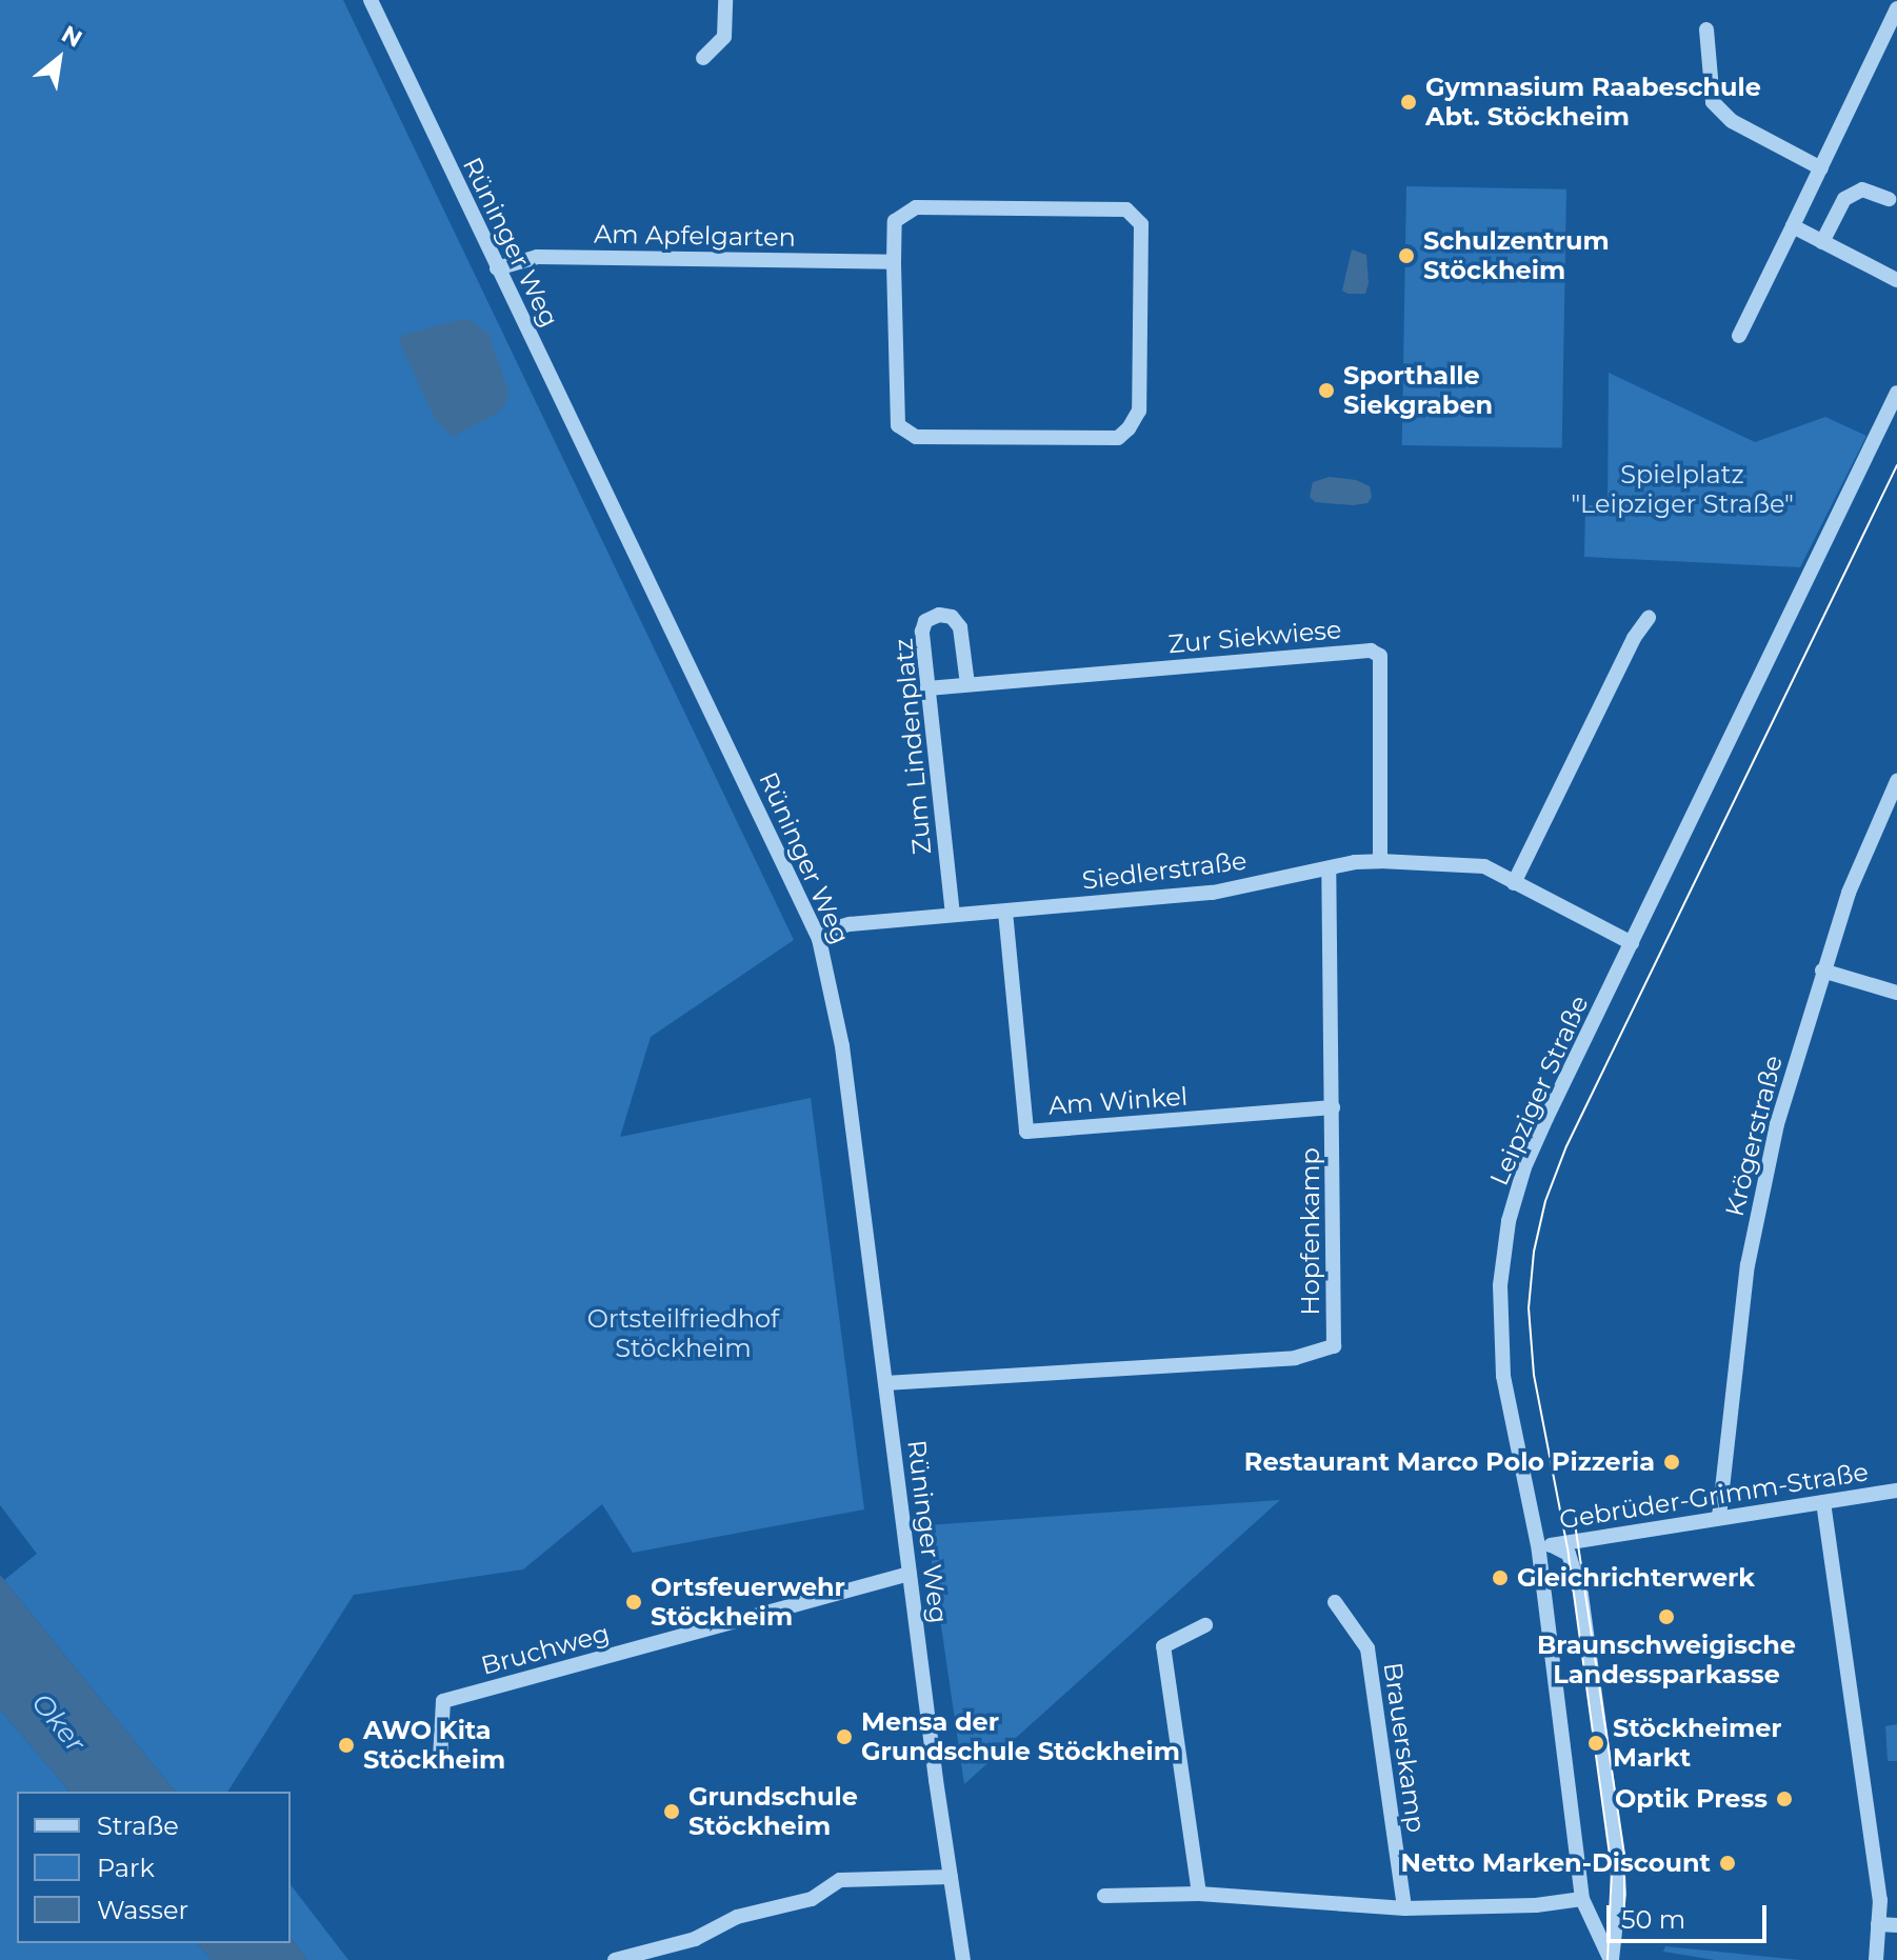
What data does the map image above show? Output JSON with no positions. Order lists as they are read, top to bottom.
{
  "streets": {
    "street": [
      "Am Apfelgarten",
      "Rüninger Weg",
      "Zur Siekwiese",
      "Zum Lindenplatz",
      "Siedlerstraße",
      "Leipziger Straße",
      "Am Winkel",
      "Krögerstraße",
      "Hopfenkamp",
      "Gebrüder-Grimm-Straße",
      "Bruchweg",
      "Brauerskamp"
    ]
  },
  "crossings": [
    ["Am Apfelgarten", "Rüninger Weg"],
    ["Rüninger Weg", "Siedlerstraße"],
    ["Rüninger Weg", "Hopfenkamp"],
    ["Rüninger Weg", "Bruchweg"],
    ["Zur Siekwiese", "Zum Lindenplatz"],
    ["Zur Siekwiese", "Siedlerstraße"],
    ["Zum Lindenplatz", "Siedlerstraße"],
    ["Siedlerstraße", "Leipziger Straße"],
    ["Siedlerstraße", "Am Winkel"],
    ["Siedlerstraße", "Hopfenkamp"],
    ["Leipziger Straße", "Gebrüder-Grimm-Straße"],
    ["Am Winkel", "Hopfenkamp"],
    ["Krögerstraße", "Gebrüder-Grimm-Straße"]
  ],
  "water": ["Oker"],
  "parks": ["Spielplatz \"Leipziger Straße\"", "Ortsteilfriedhof Stöckheim"],
  "places": [
    "Gymnasium Raabeschule Abt. Stöckheim",
    "Schulzentrum Stöckheim",
    "Sporthalle Siekgraben",
    "Restaurant Marco Polo Pizzeria",
    "Gleichrichterwerk",
    "Ortsfeuerwehr Stöckheim",
    "Braunschweigische Landessparkasse",
    "Mensa der Grundschule Stöckheim",
    "Stöckheimer Markt",
    "AWO Kita Stöckheim",
    "Optik Press",
    "Grundschule Stöckheim",
    "Netto Marken-Discount"
  ],
  "legend": ["Straße", "Park", "Wasser"],
  "scale_bar": "50 m",
  "north": "top right"
}
